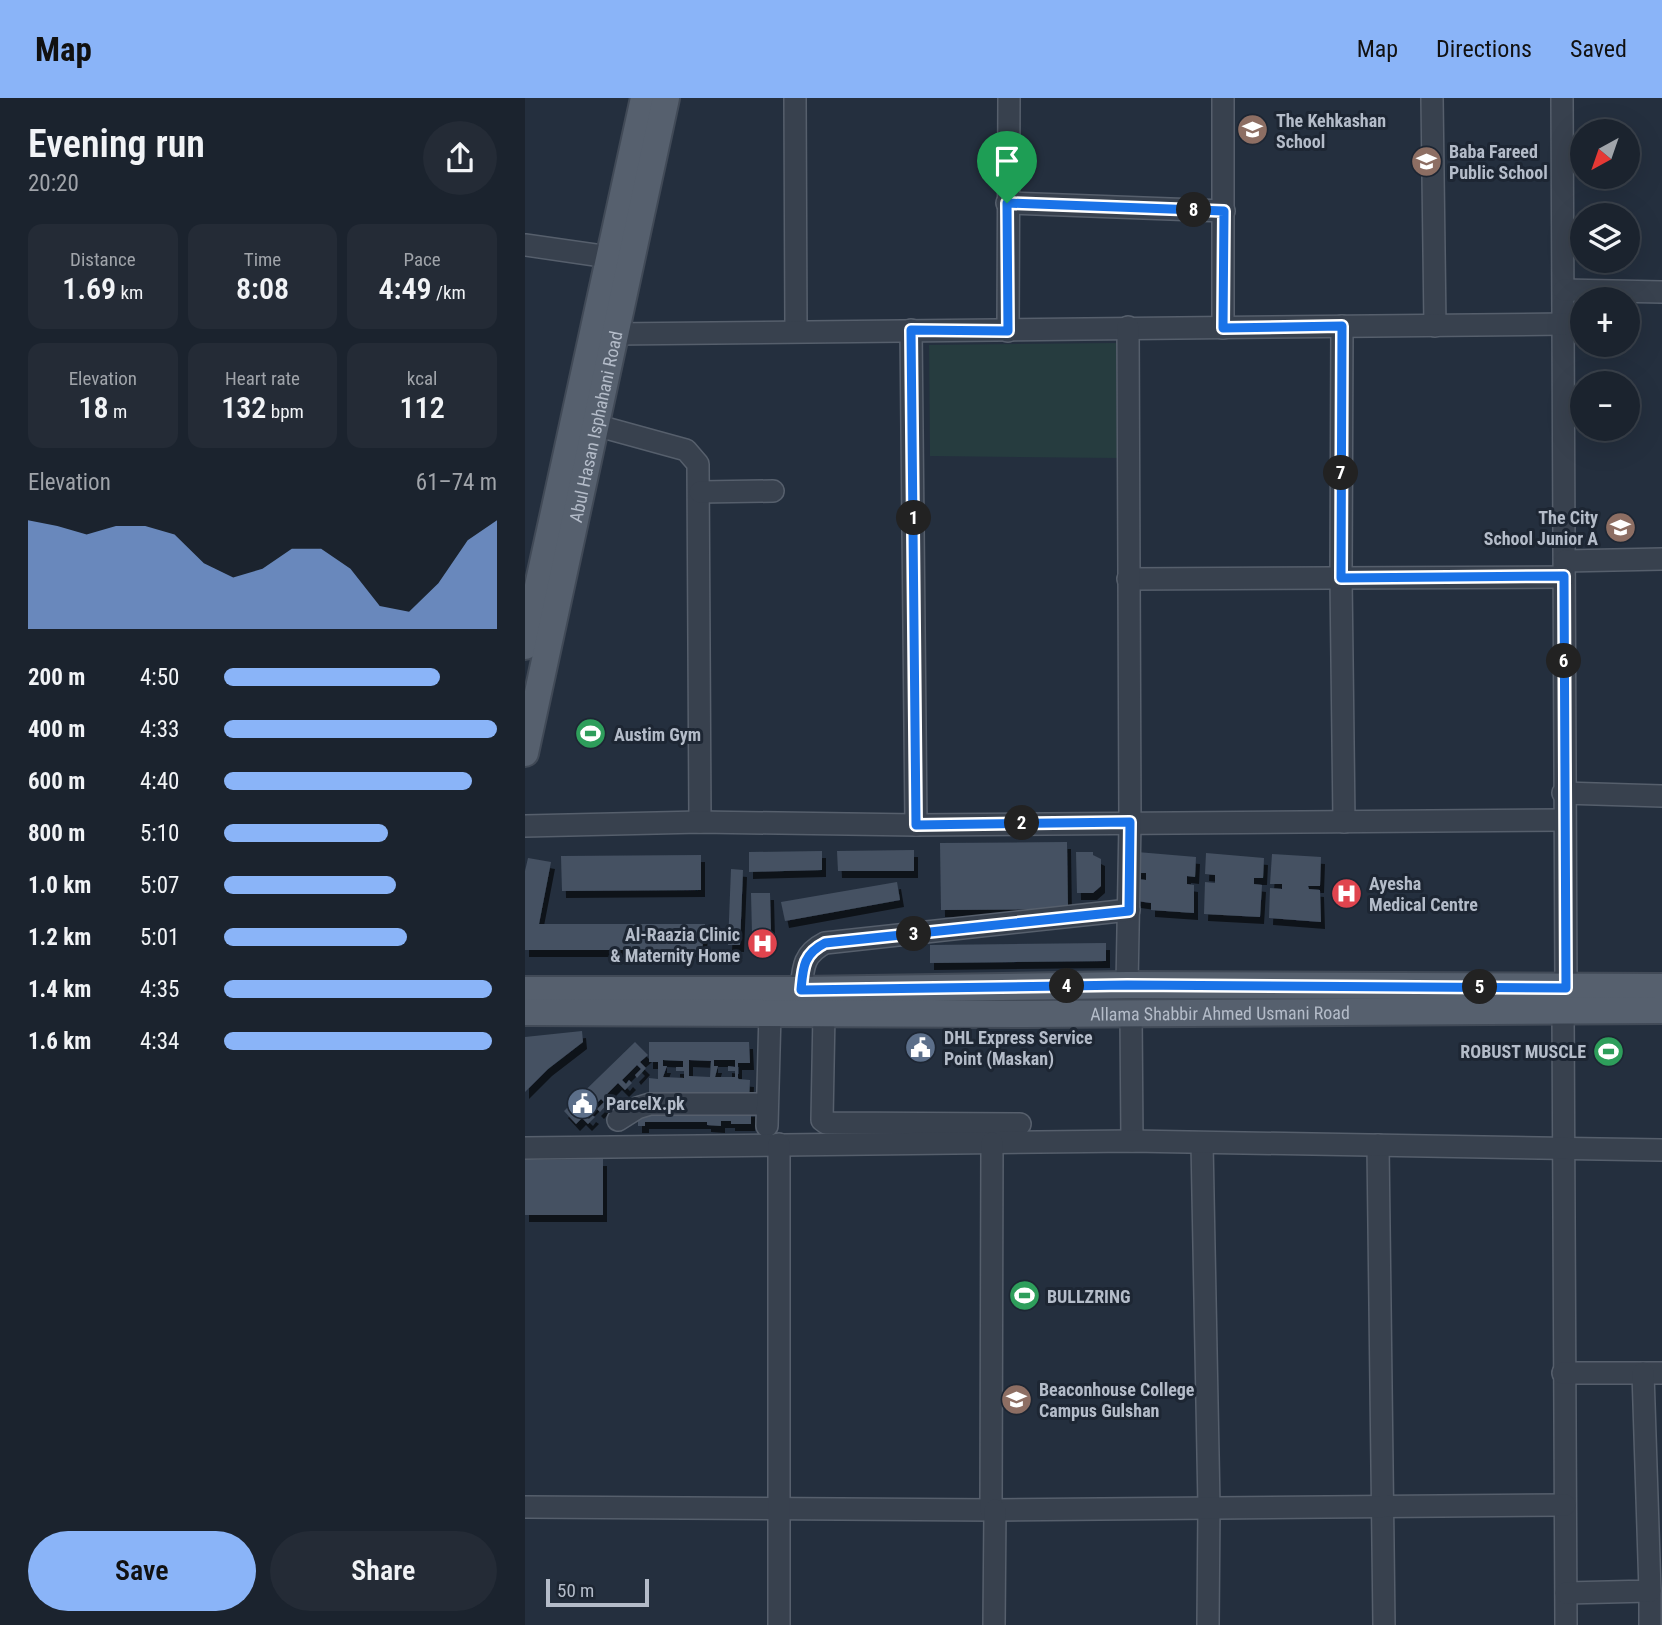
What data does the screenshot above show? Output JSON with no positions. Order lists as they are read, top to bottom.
{
  "streets": {
    "main road": ["Abul Hasan Isphahani Road", "Allama Shabbir Ahmed Usmani Road"]
  },
  "places": {
    "school or university": [
      "The Kehkashan School",
      "Baba Fareed Public School",
      "The City School Junior A",
      "Beaconhouse College Campus Gulshan"
    ],
    "sports": ["Austim Gym", "ROBUST MUSCLE", "BULLZRING"],
    "hospital": ["Ayesha Medical Centre", "Al-Raazia Clinic & Maternity Home"],
    "public building": ["DHL Express Service Point (Maskan)", "ParcelX.pk"]
  },
  "scale_bar": "50 m",
  "north": "bottom left",
  "page": {
    "header": "Map",
    "nav": ["Map", "Directions", "Saved"],
    "heading": ["Evening run", "20:20"],
    "map_buttons": ["+", "−"],
    "pins": [
      "8",
      "7",
      "1",
      "6",
      "2",
      "3",
      "4",
      "5"
    ],
    "stats": [
      ["Distance", "1.69 km"],
      ["Time", "8:08"],
      ["Pace", "4:49 /km"],
      ["Elevation", "18 m"],
      ["Heart rate", "132 bpm"],
      ["kcal", "112"]
    ],
    "chart": ["Elevation", "61–74 m"],
    "list": [
      {
        "name": "200 m",
        "note": "4:50"
      },
      {
        "name": "400 m",
        "note": "4:33"
      },
      {
        "name": "600 m",
        "note": "4:40"
      },
      {
        "name": "800 m",
        "note": "5:10"
      },
      {
        "name": "1.0 km",
        "note": "5:07"
      },
      {
        "name": "1.2 km",
        "note": "5:01"
      },
      {
        "name": "1.4 km",
        "note": "4:35"
      },
      {
        "name": "1.6 km",
        "note": "4:34"
      }
    ],
    "buttons": ["Save", "Share"],
    "scale": "50 m"
  }
}
